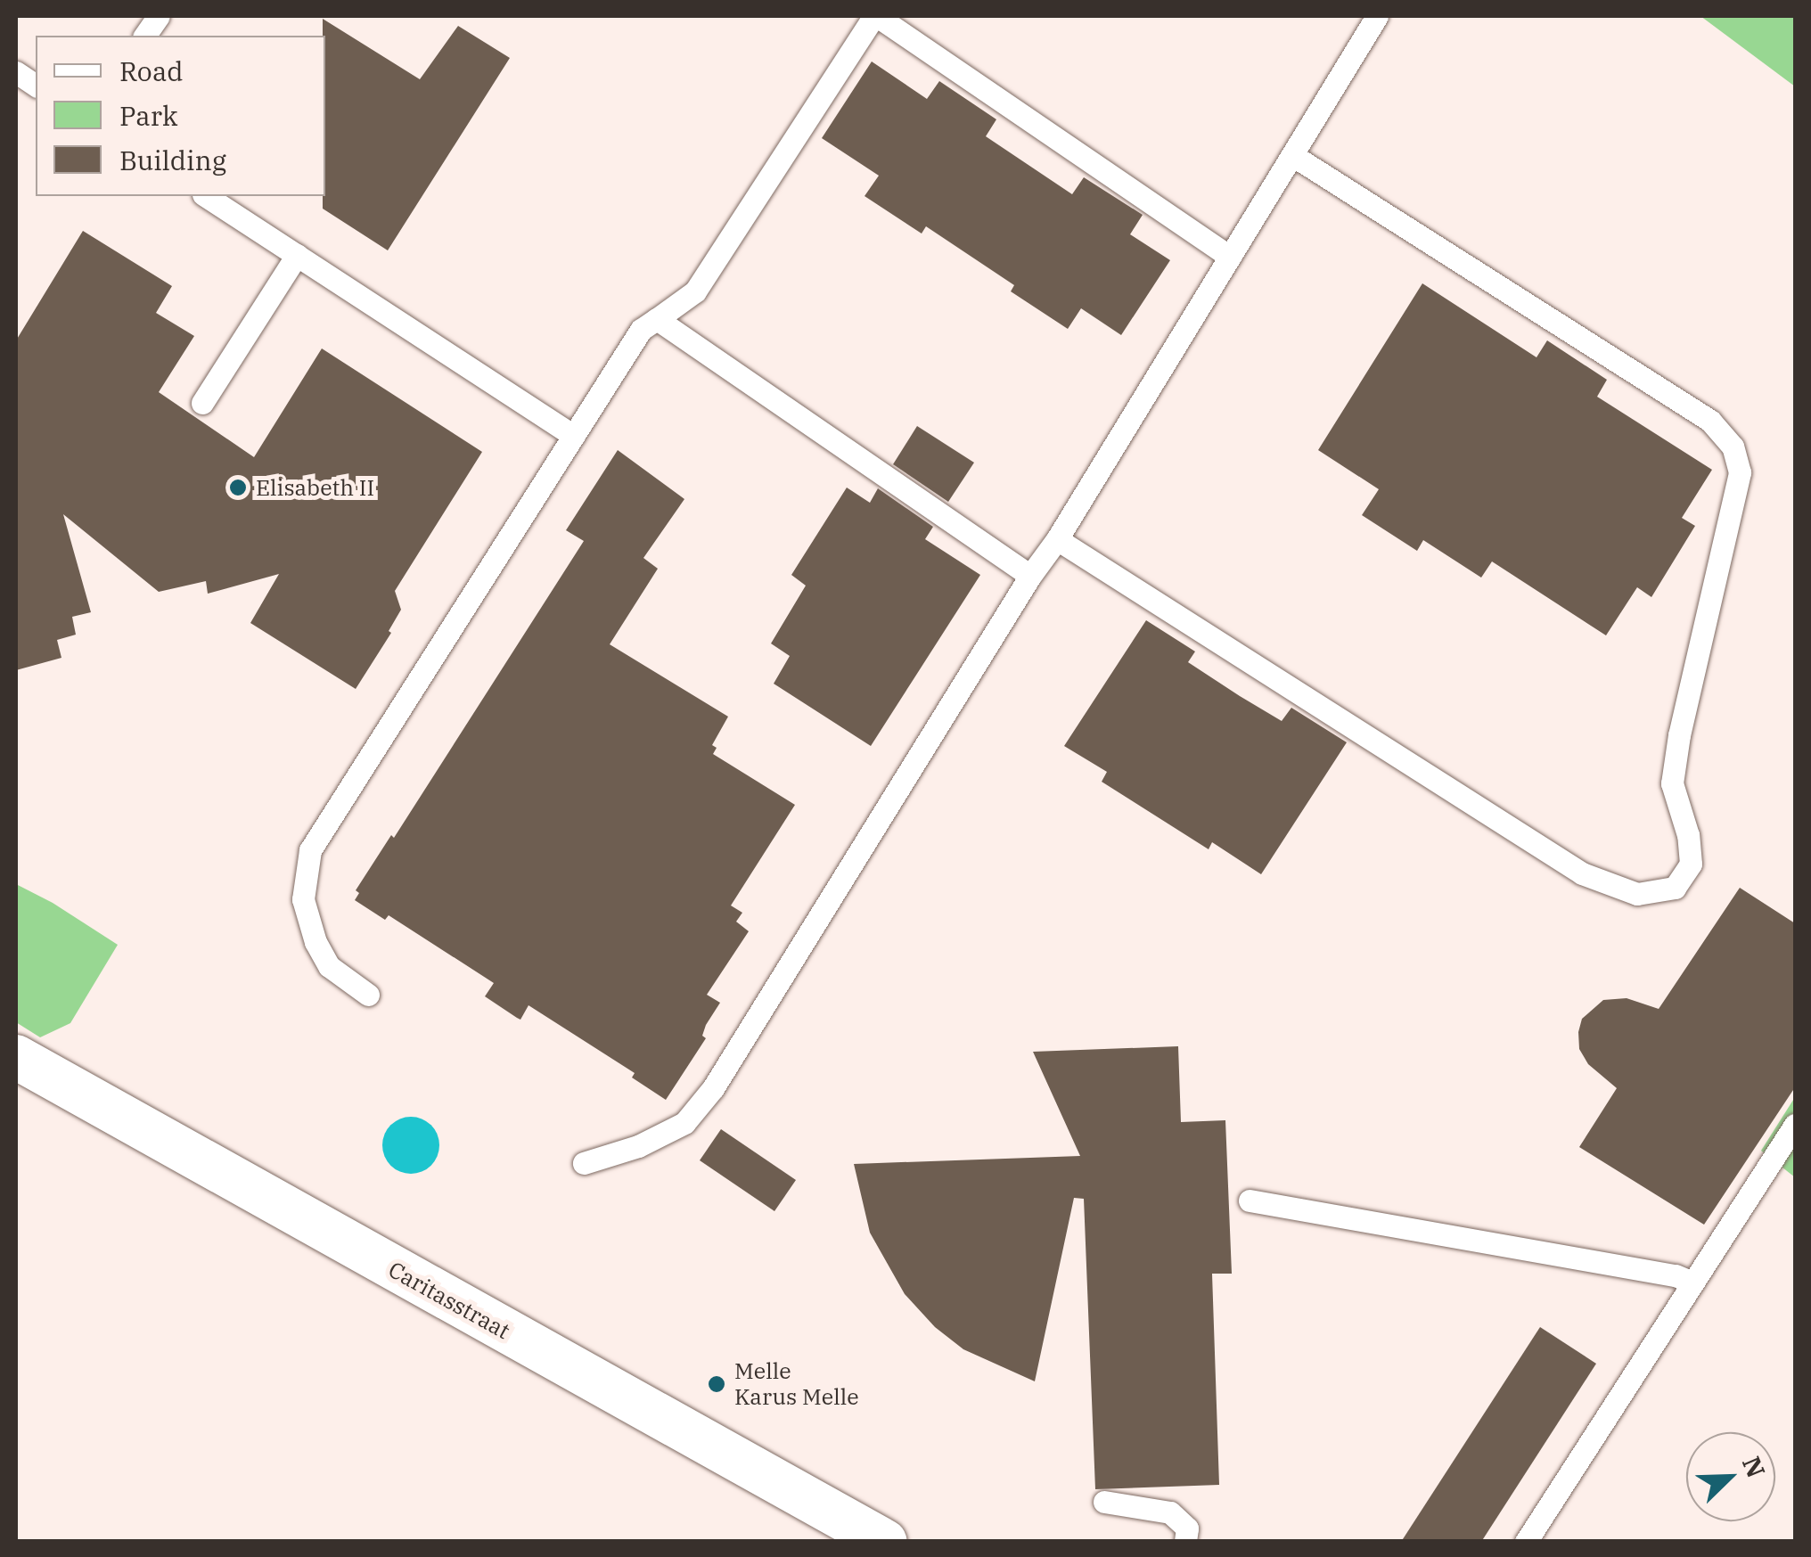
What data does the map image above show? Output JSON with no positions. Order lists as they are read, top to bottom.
{
  "streets": {
    "street": ["Caritasstraat"]
  },
  "places": ["Elisabeth II", "Melle Karus Melle"],
  "legend": ["Road", "Park", "Building"],
  "north": "top right"
}
